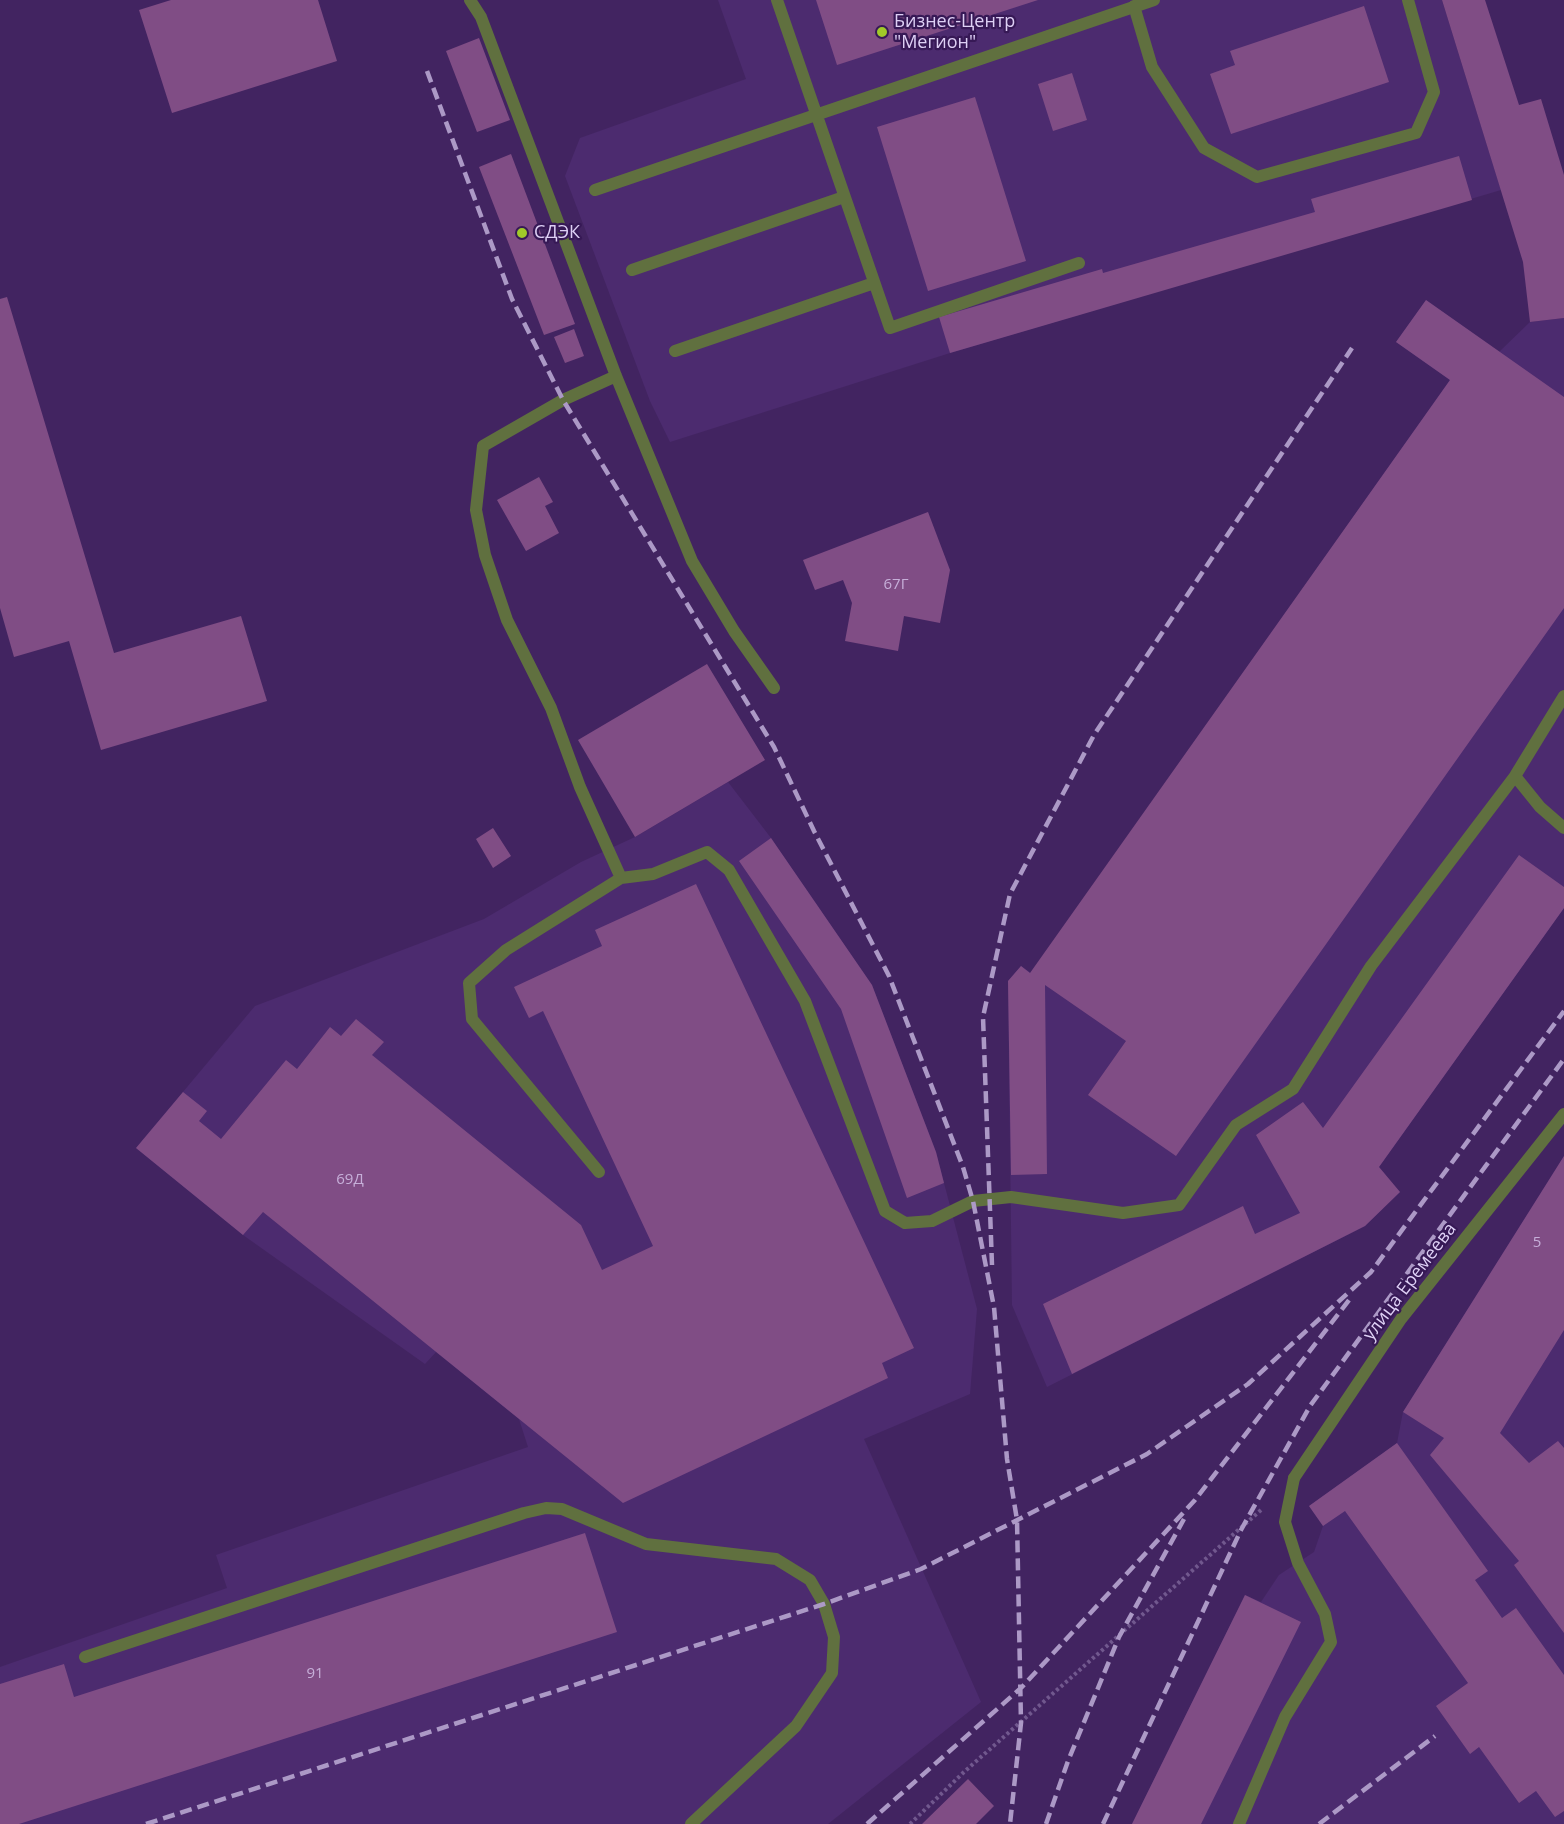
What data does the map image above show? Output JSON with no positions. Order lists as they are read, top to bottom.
{
  "streets": {
    "street": ["улица Еремеева"]
  },
  "places": ["Бизнес-Центр \"Мегион\"", "СДЭК"],
  "house_numbers": [
    "67Г",
    "69Д",
    "5",
    "91"
  ]
}
